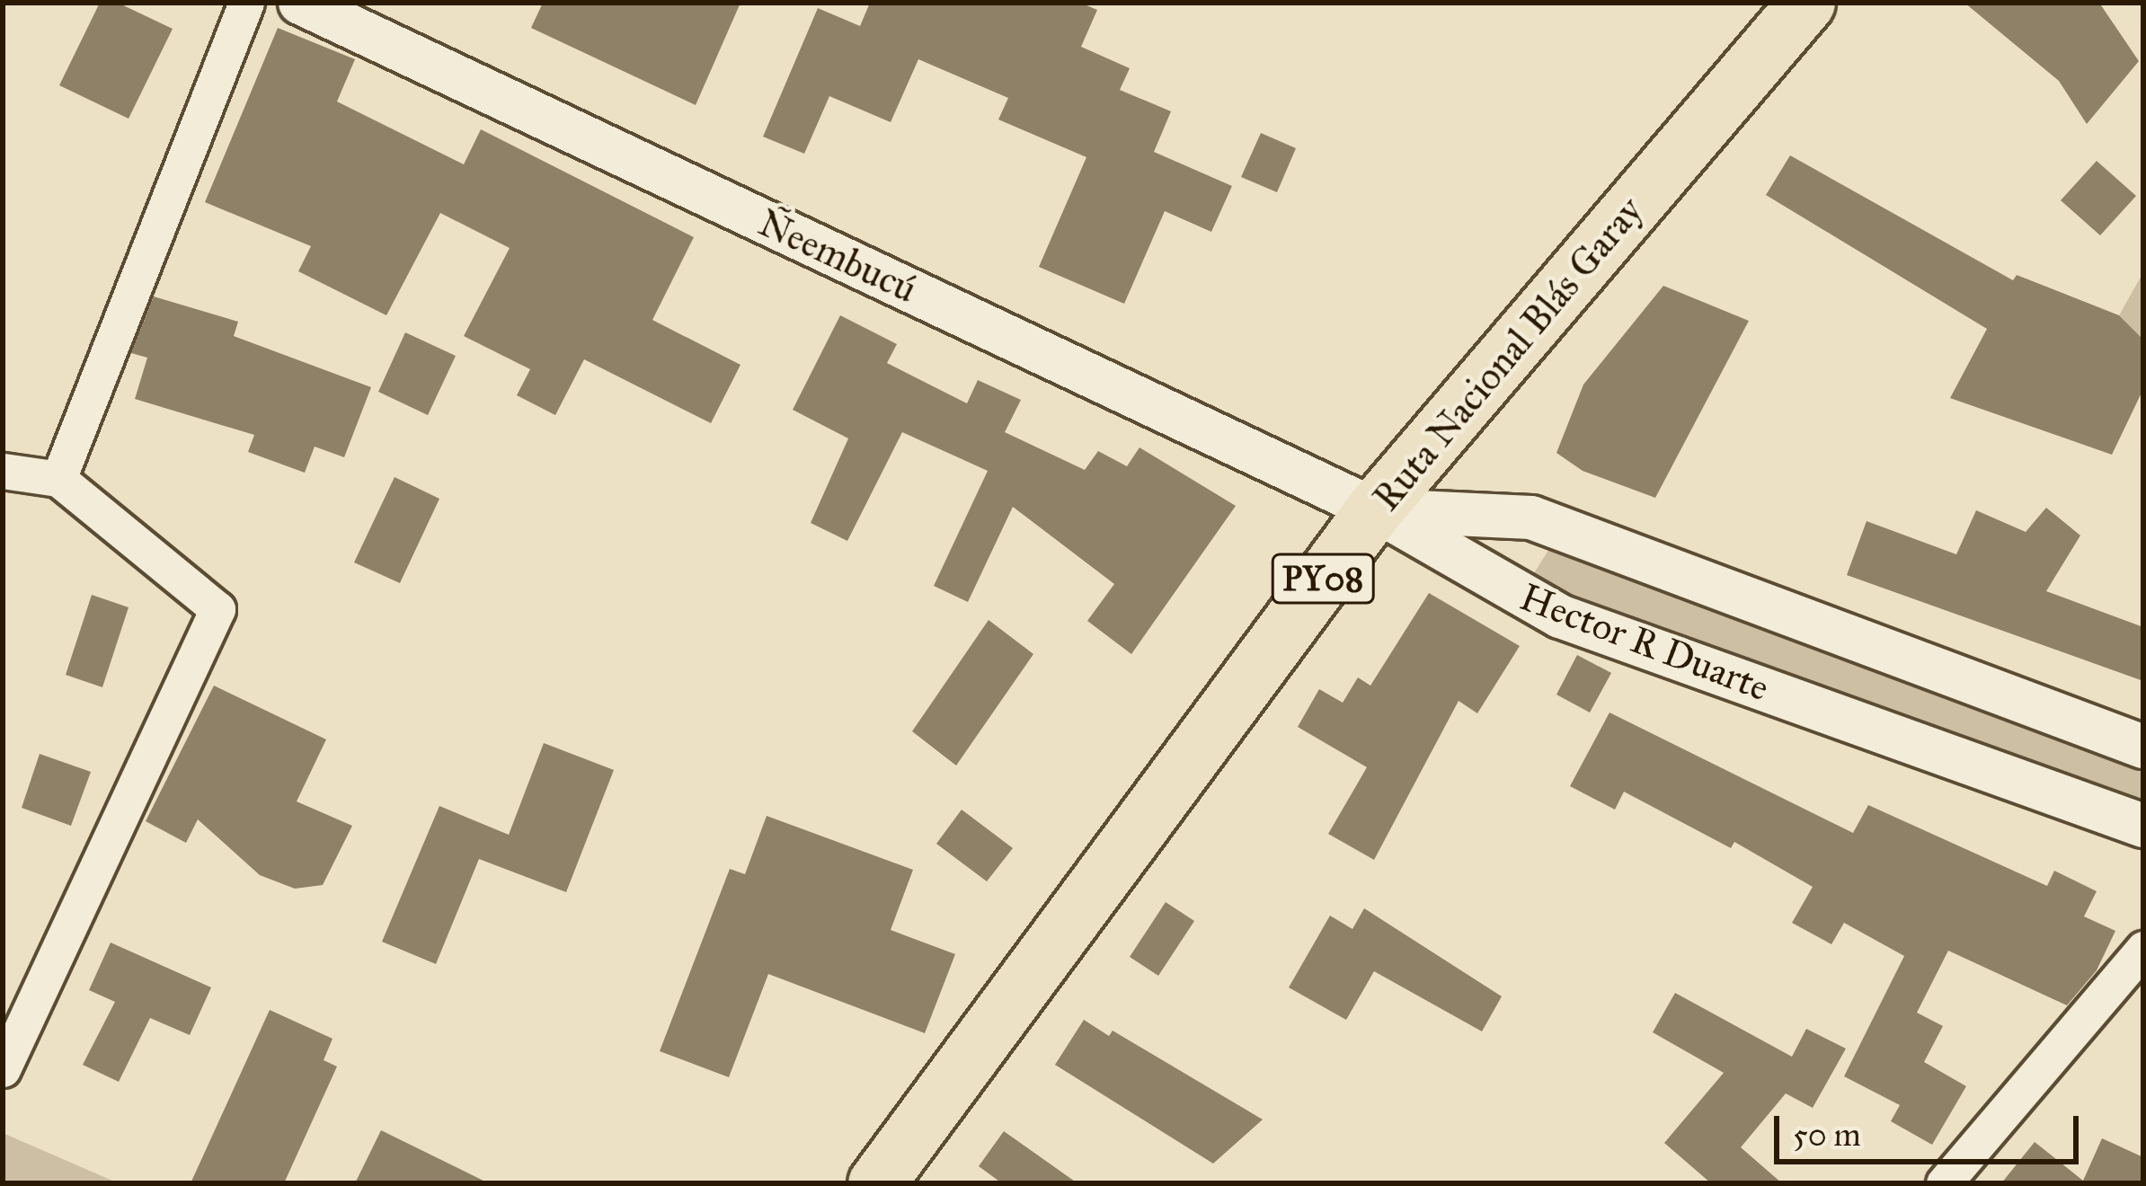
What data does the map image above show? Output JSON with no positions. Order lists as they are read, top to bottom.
{
  "streets": {
    "highway": ["Ruta Nacional Blás Garay", "PY08"],
    "street": ["Ñeembucú", "Hector R Duarte"]
  },
  "crossings": [
    ["Ñeembucú", "Ruta Nacional Blás Garay"],
    ["Ñeembucú", "Hector R Duarte"],
    ["Ruta Nacional Blás Garay", "Hector R Duarte"]
  ],
  "scale_bar": "50 m"
}
